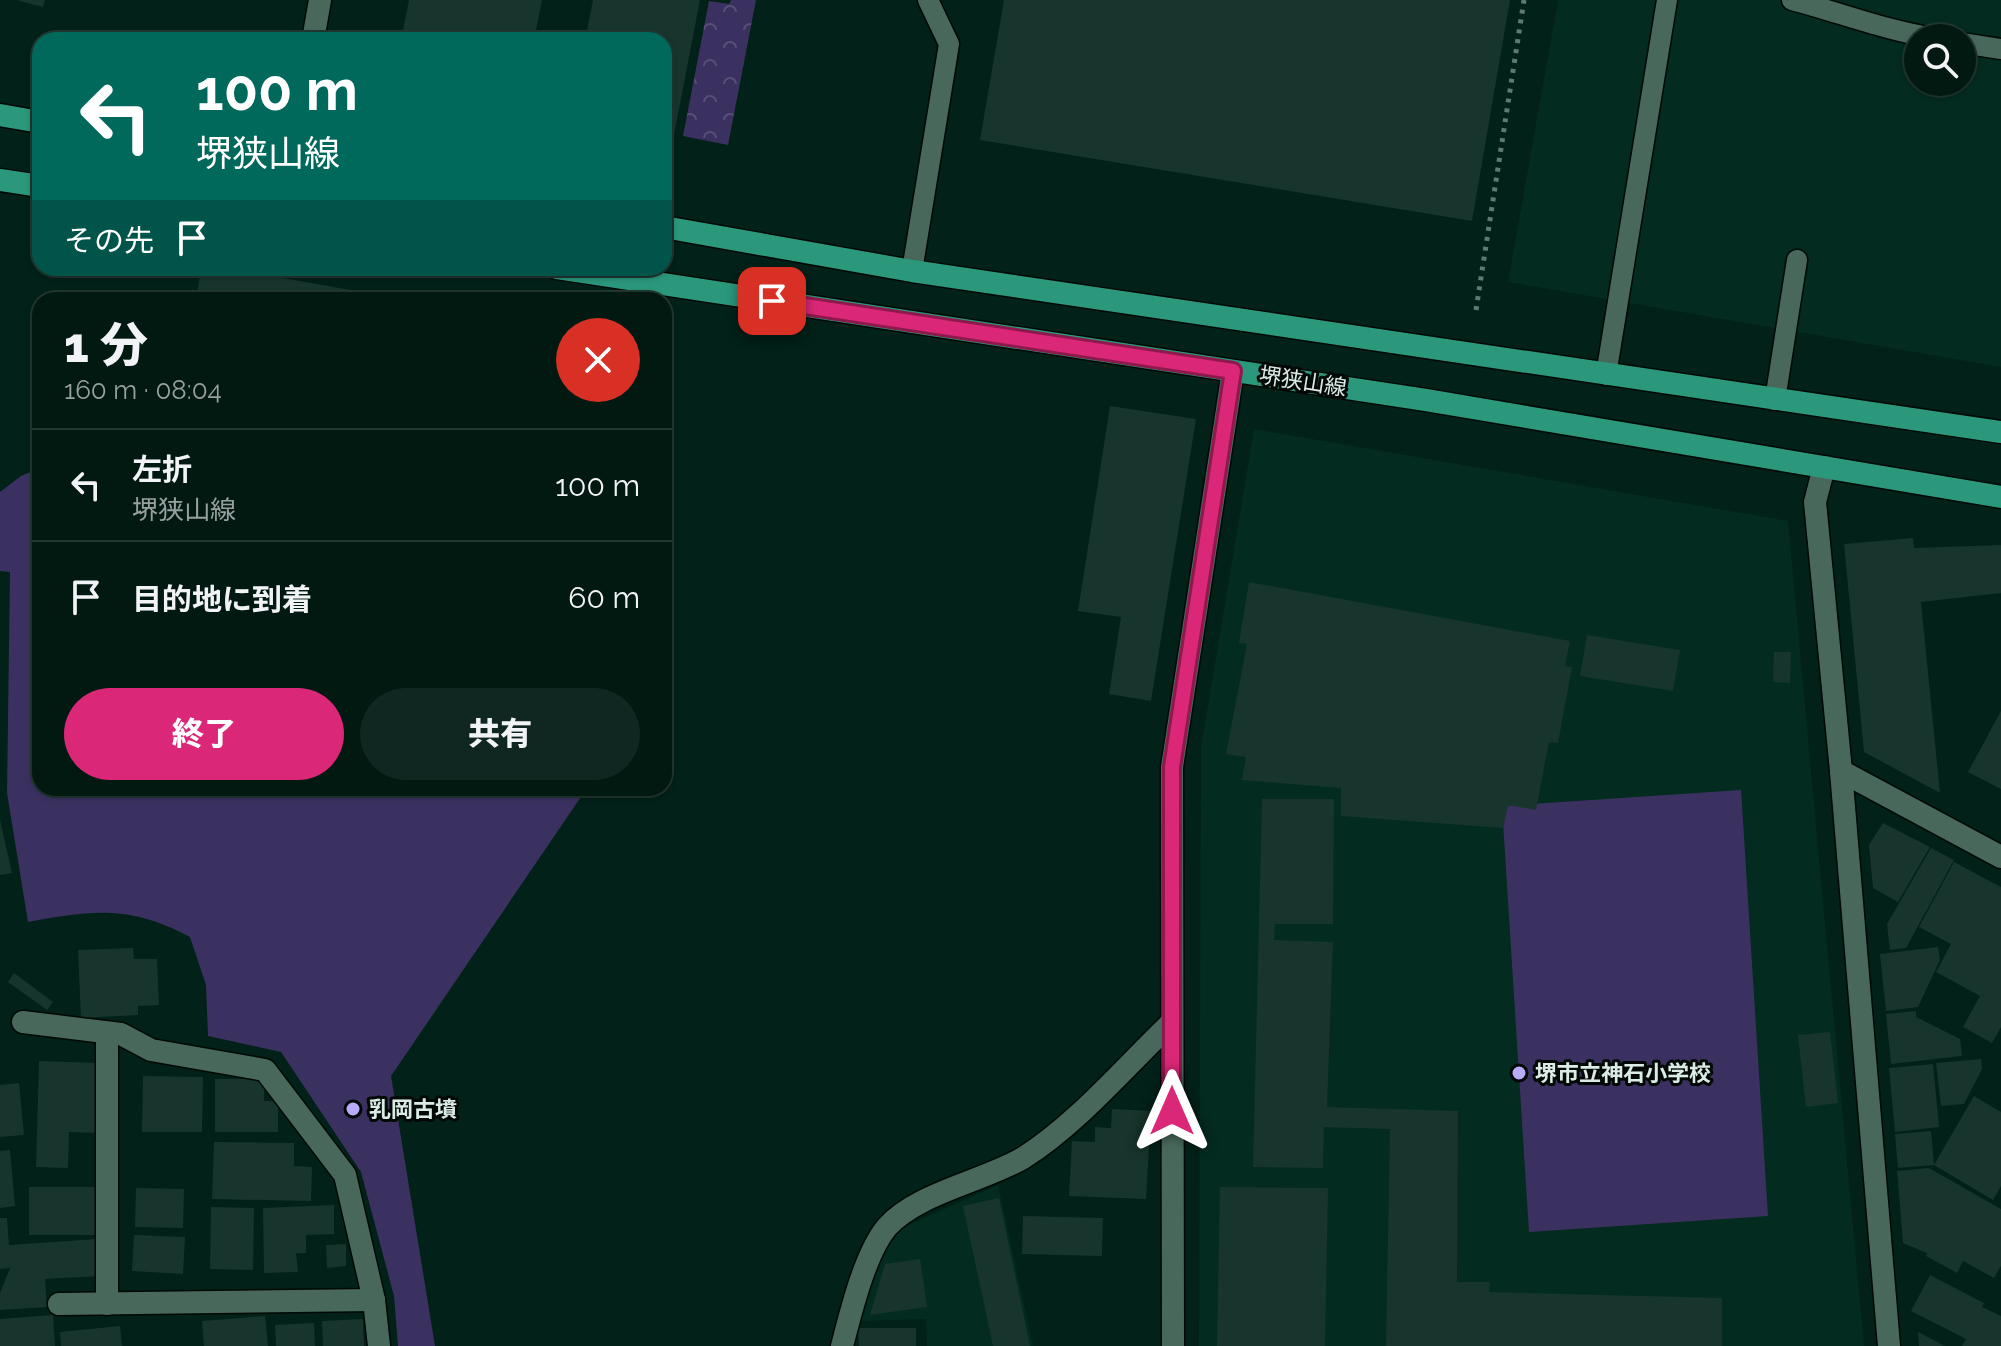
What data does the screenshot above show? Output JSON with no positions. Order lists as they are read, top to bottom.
{
  "streets": {
    "main road": ["堺狭山線"]
  },
  "places": ["堺市立神石小学校", "乳岡古墳"],
  "page": {
    "turn": ["100 m", "堺狭山線"],
    "then": "その先",
    "heading": ["1 分", "160 m · 08:04"],
    "list": [
      {
        "name": "左折",
        "note": "堺狭山線",
        "value": "100 m"
      },
      {
        "name": "目的地に到着",
        "value": "60 m"
      }
    ],
    "buttons": ["終了", "共有"]
  }
}
